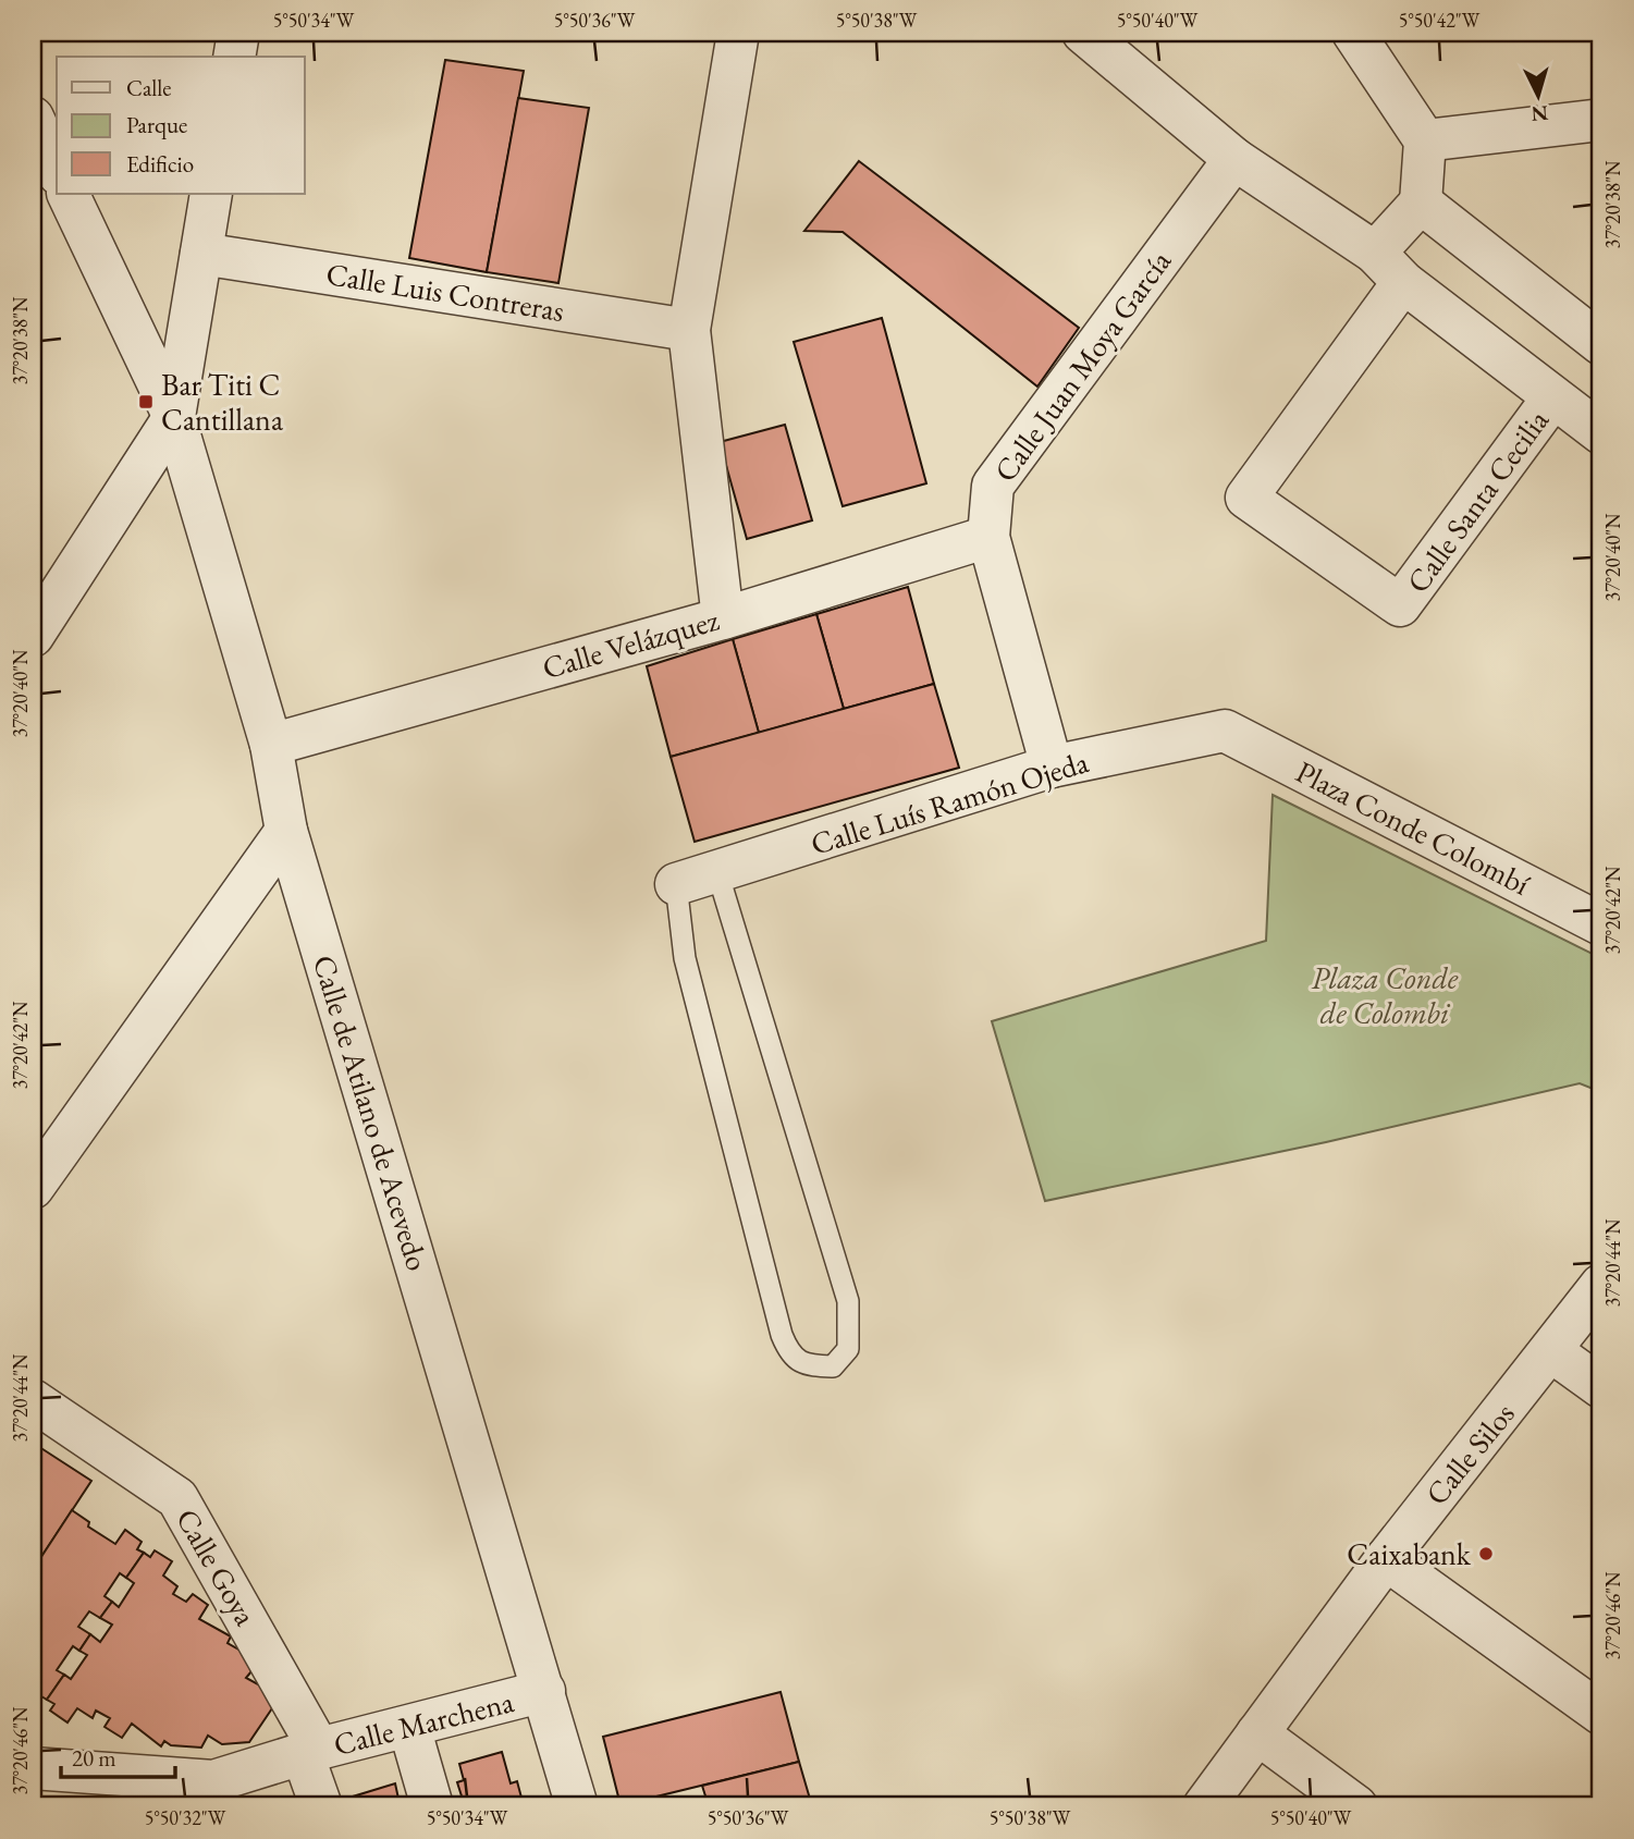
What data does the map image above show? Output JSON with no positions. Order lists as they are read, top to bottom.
{
  "streets": {
    "street": [
      "Calle Luis Contreras",
      "Calle Juan Moya García",
      "Calle Santa Cecilia",
      "Calle Velázquez",
      "Calle Luís Ramón Ojeda",
      "Plaza Conde Colombí",
      "Calle de Atilano de Acevedo",
      "Calle Silos",
      "Calle Goya",
      "Calle Marchena"
    ]
  },
  "crossings": [
    ["Calle Juan Moya García", "Calle Velázquez"],
    ["Calle Juan Moya García", "Calle Luís Ramón Ojeda"],
    ["Calle Velázquez", "Calle de Atilano de Acevedo"],
    ["Calle Luís Ramón Ojeda", "Plaza Conde Colombí"],
    ["Calle de Atilano de Acevedo", "Calle Marchena"],
    ["Calle Goya", "Calle Marchena"]
  ],
  "parks": ["Plaza Conde de Colombi"],
  "places": {
    "transit": ["Bar Titi C Cantillana"],
    "other": ["Caixabank"]
  },
  "legend": ["Calle", "Parque", "Edificio"],
  "scale_bar": "20 m",
  "north": "bottom",
  "coordinates": [
    "5°50'34\"W",
    "5°50'36\"W",
    "5°50'38\"W",
    "5°50'40\"W",
    "5°50'42\"W",
    "37°20'38\"N",
    "37°20'40\"N",
    "37°20'42\"N",
    "37°20'44\"N",
    "37°20'46\"N",
    "5°50'32\"W"
  ]
}
